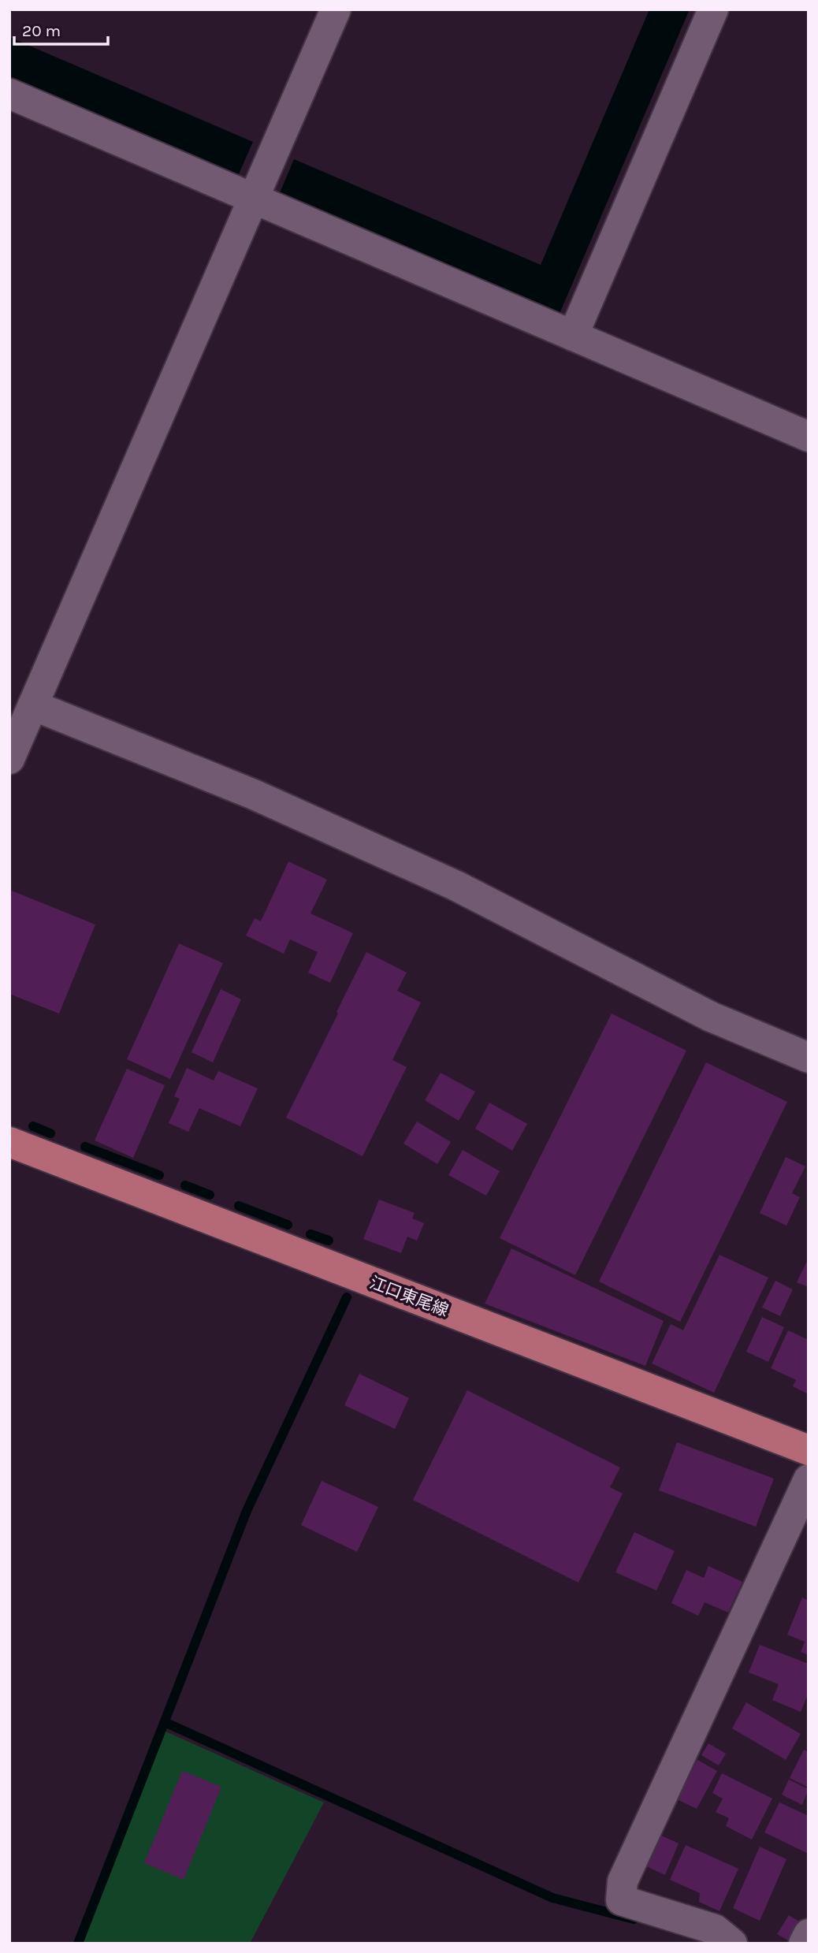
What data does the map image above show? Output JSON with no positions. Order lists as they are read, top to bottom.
{
  "streets": {
    "main road": ["江口東尾線"]
  },
  "scale_bar": "20 m"
}
